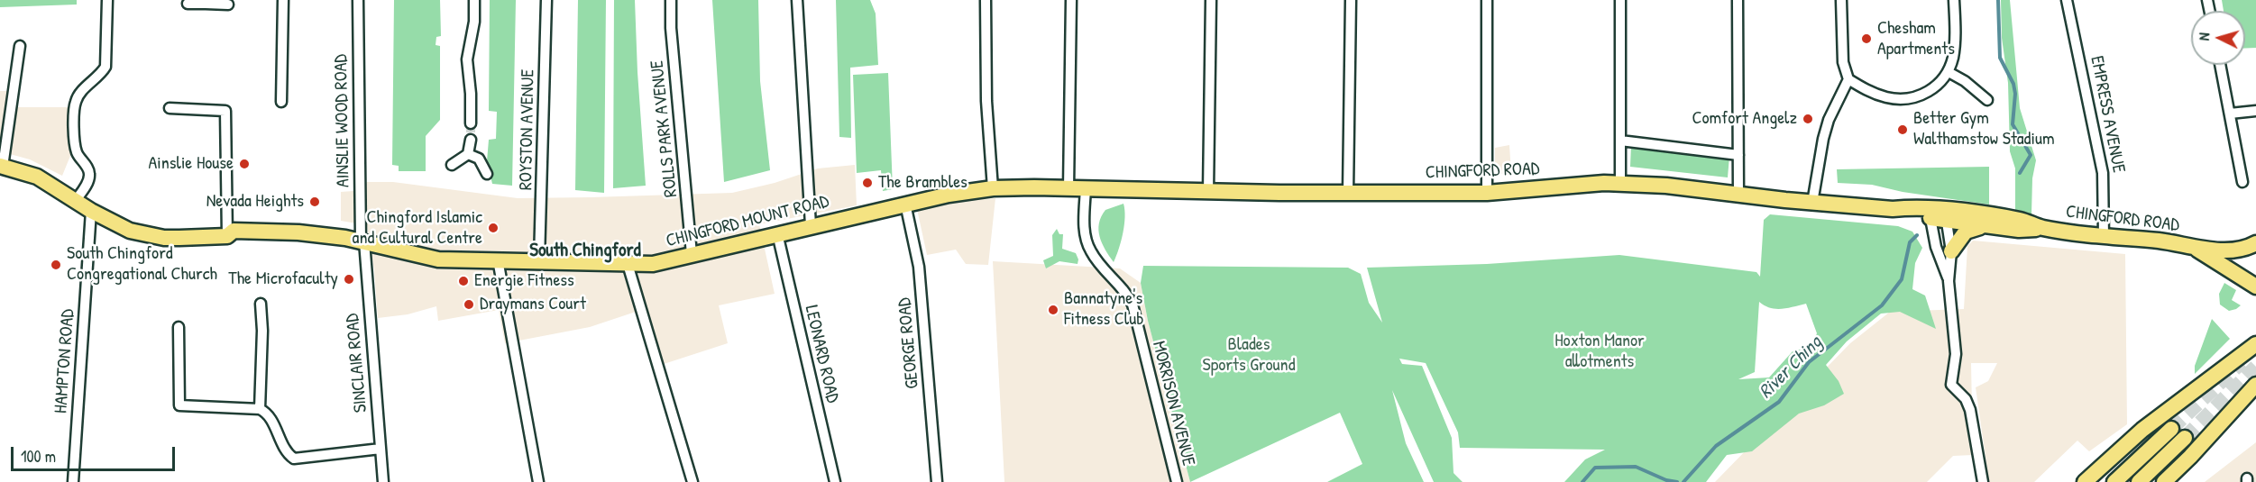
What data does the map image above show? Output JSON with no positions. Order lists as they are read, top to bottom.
{
  "streets": {
    "main road": ["CHINGFORD ROAD", "CHINGFORD MOUNT ROAD"],
    "street": [
      "EMPRESS AVENUE",
      "AINSLIE WOOD ROAD",
      "ROLLS PARK AVENUE",
      "ROYSTON AVENUE",
      "GEORGE ROAD",
      "LEONARD ROAD",
      "HAMPTON ROAD",
      "SINCLAIR ROAD",
      "MORRISON AVENUE"
    ]
  },
  "crossings": [
    ["EMPRESS AVENUE", "CHINGFORD ROAD"],
    ["AINSLIE WOOD ROAD", "CHINGFORD MOUNT ROAD"],
    ["AINSLIE WOOD ROAD", "SINCLAIR ROAD"],
    ["ROLLS PARK AVENUE", "CHINGFORD MOUNT ROAD"],
    ["ROYSTON AVENUE", "CHINGFORD MOUNT ROAD"],
    ["CHINGFORD ROAD", "CHINGFORD MOUNT ROAD"],
    ["CHINGFORD ROAD", "MORRISON AVENUE"],
    ["CHINGFORD MOUNT ROAD", "GEORGE ROAD"],
    ["CHINGFORD MOUNT ROAD", "LEONARD ROAD"],
    ["CHINGFORD MOUNT ROAD", "HAMPTON ROAD"],
    ["CHINGFORD MOUNT ROAD", "SINCLAIR ROAD"]
  ],
  "districts": ["South Chingford"],
  "water": ["River Ching"],
  "parks": ["Hoxton Manor allotments", "Blades Sports Ground"],
  "places": [
    "Chesham Apartments",
    "Comfort Angelz",
    "Better Gym Walthamstow Stadium",
    "Ainslie House",
    "The Brambles",
    "Nevada Heights",
    "Chingford Islamic and Cultural Centre",
    "South Chingford Congregational Church",
    "The Microfaculty",
    "Energie Fitness",
    "Draymans Court",
    "Bannatyne's Fitness Club"
  ],
  "scale_bar": "100 m",
  "north": "left"
}
